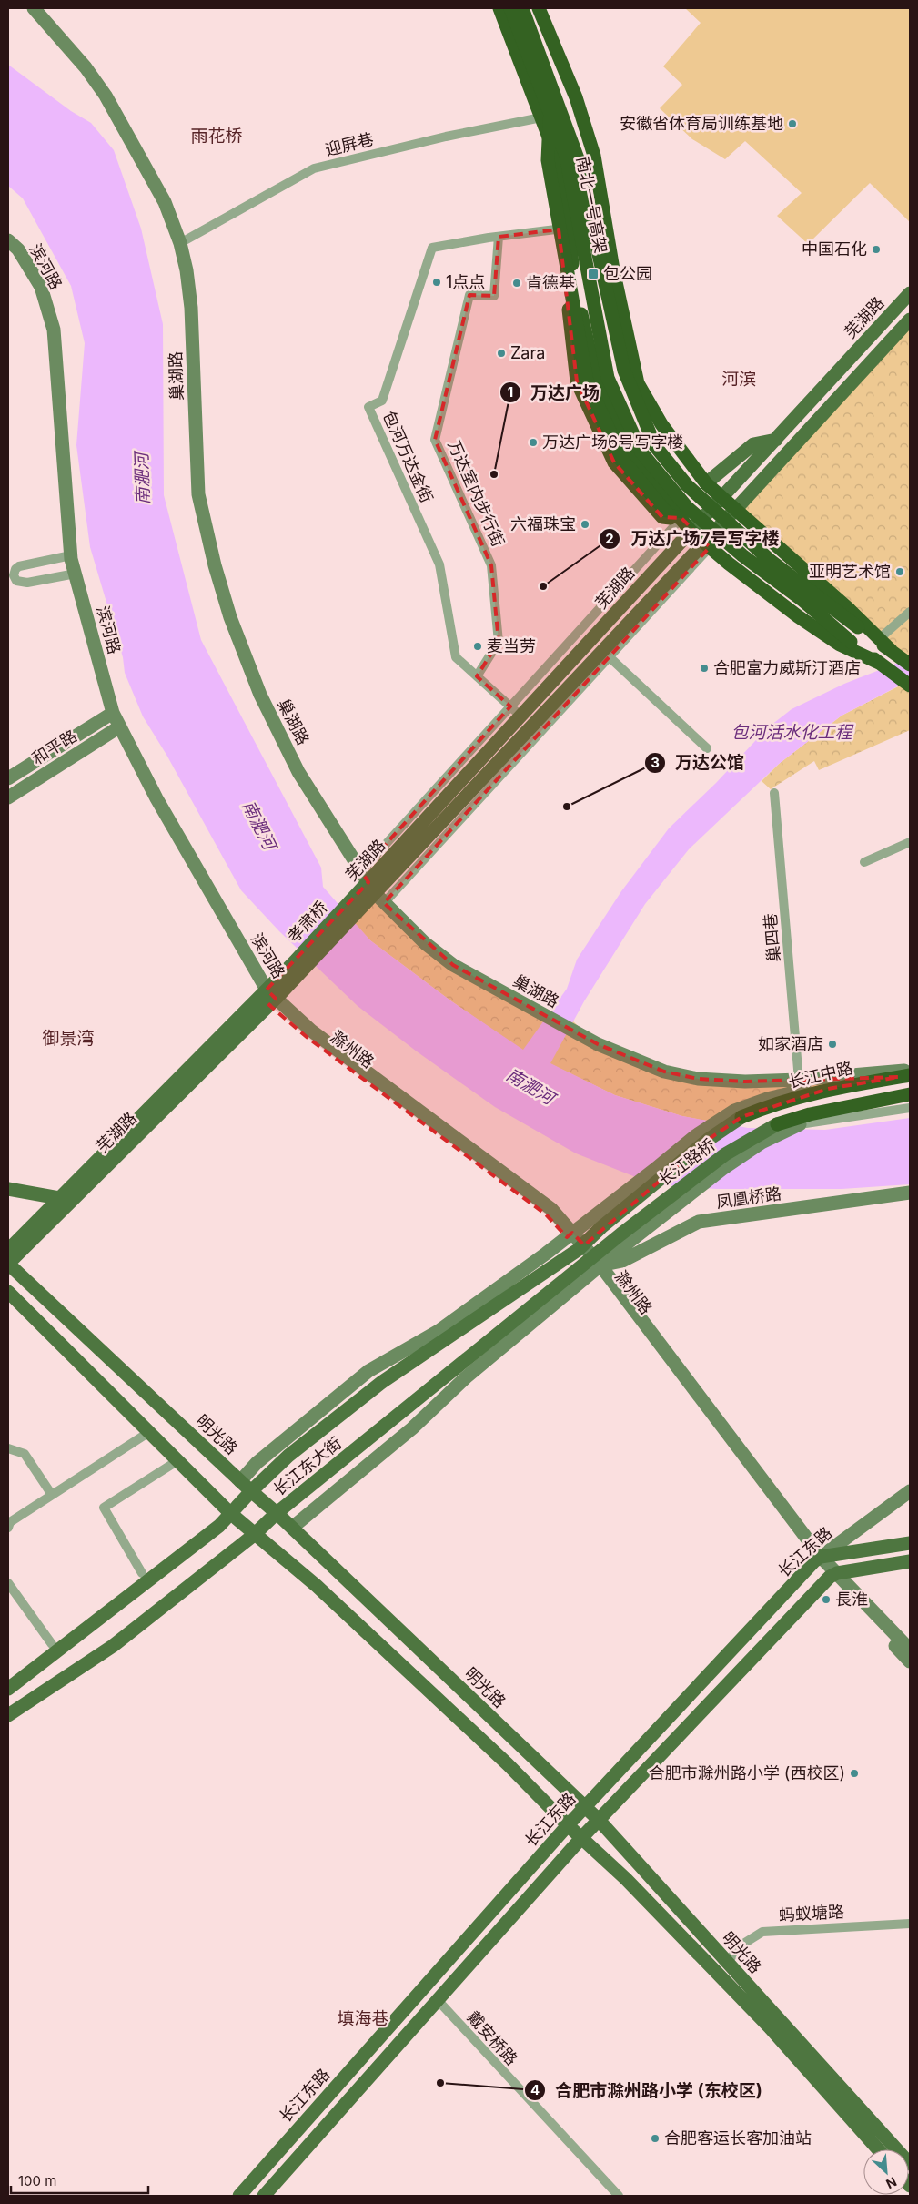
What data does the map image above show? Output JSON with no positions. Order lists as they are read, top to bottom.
{
  "streets": {
    "highway": ["南北一号高架", "长江中路"],
    "main road": [
      "芜湖路",
      "孝肃桥",
      "长江路桥",
      "明光路",
      "长江东大街",
      "长江东路"
    ],
    "street": [
      "迎屏巷",
      "滨河路",
      "巢湖路",
      "包河万达金街",
      "万达室内步行街",
      "和平路",
      "巢四巷",
      "滁州路",
      "凤凰桥路",
      "蚂蚁塘路",
      "戴安桥路"
    ]
  },
  "crossings": [
    ["迎屏巷", "南北一号高架"],
    ["迎屏巷", "巢湖路"],
    ["滨河路", "芜湖路"],
    ["滨河路", "和平路"],
    ["滨河路", "滁州路"],
    ["芜湖路", "巢湖路"],
    ["芜湖路", "包河万达金街"],
    ["芜湖路", "孝肃桥"],
    ["芜湖路", "滁州路"],
    ["芜湖路", "明光路"],
    ["巢湖路", "巢四巷"],
    ["巢湖路", "长江中路"],
    ["包河万达金街", "万达室内步行街"],
    ["滁州路", "凤凰桥路"],
    ["滁州路", "长江东大街"],
    ["滁州路", "长江东路"],
    ["长江中路", "长江路桥"],
    ["长江路桥", "长江东大街"],
    ["凤凰桥路", "长江东大街"],
    ["明光路", "长江东大街"],
    ["明光路", "长江东路"],
    ["明光路", "蚂蚁塘路"]
  ],
  "districts": [
    "雨花桥",
    "河滨",
    "御景湾",
    "填海巷"
  ],
  "water": ["南淝河", "包河活水化工程"],
  "places": {
    "other": [
      "安徽省体育局训练基地",
      "中国石化",
      "1点点",
      "肯德基",
      "Zara",
      "万达广场6号写字楼",
      "万达广场",
      "六福珠宝",
      "亚明艺术馆",
      "万达广场7号写字楼",
      "麦当劳",
      "合肥富力威斯汀酒店",
      "万达公馆",
      "如家酒店",
      "長淮",
      "合肥市滁州路小学 (西校区)",
      "合肥市滁州路小学 (东校区)",
      "合肥客运长客加油站"
    ],
    "transit": ["包公园"]
  },
  "scale_bar": "100 m",
  "north": "bottom right"
}
